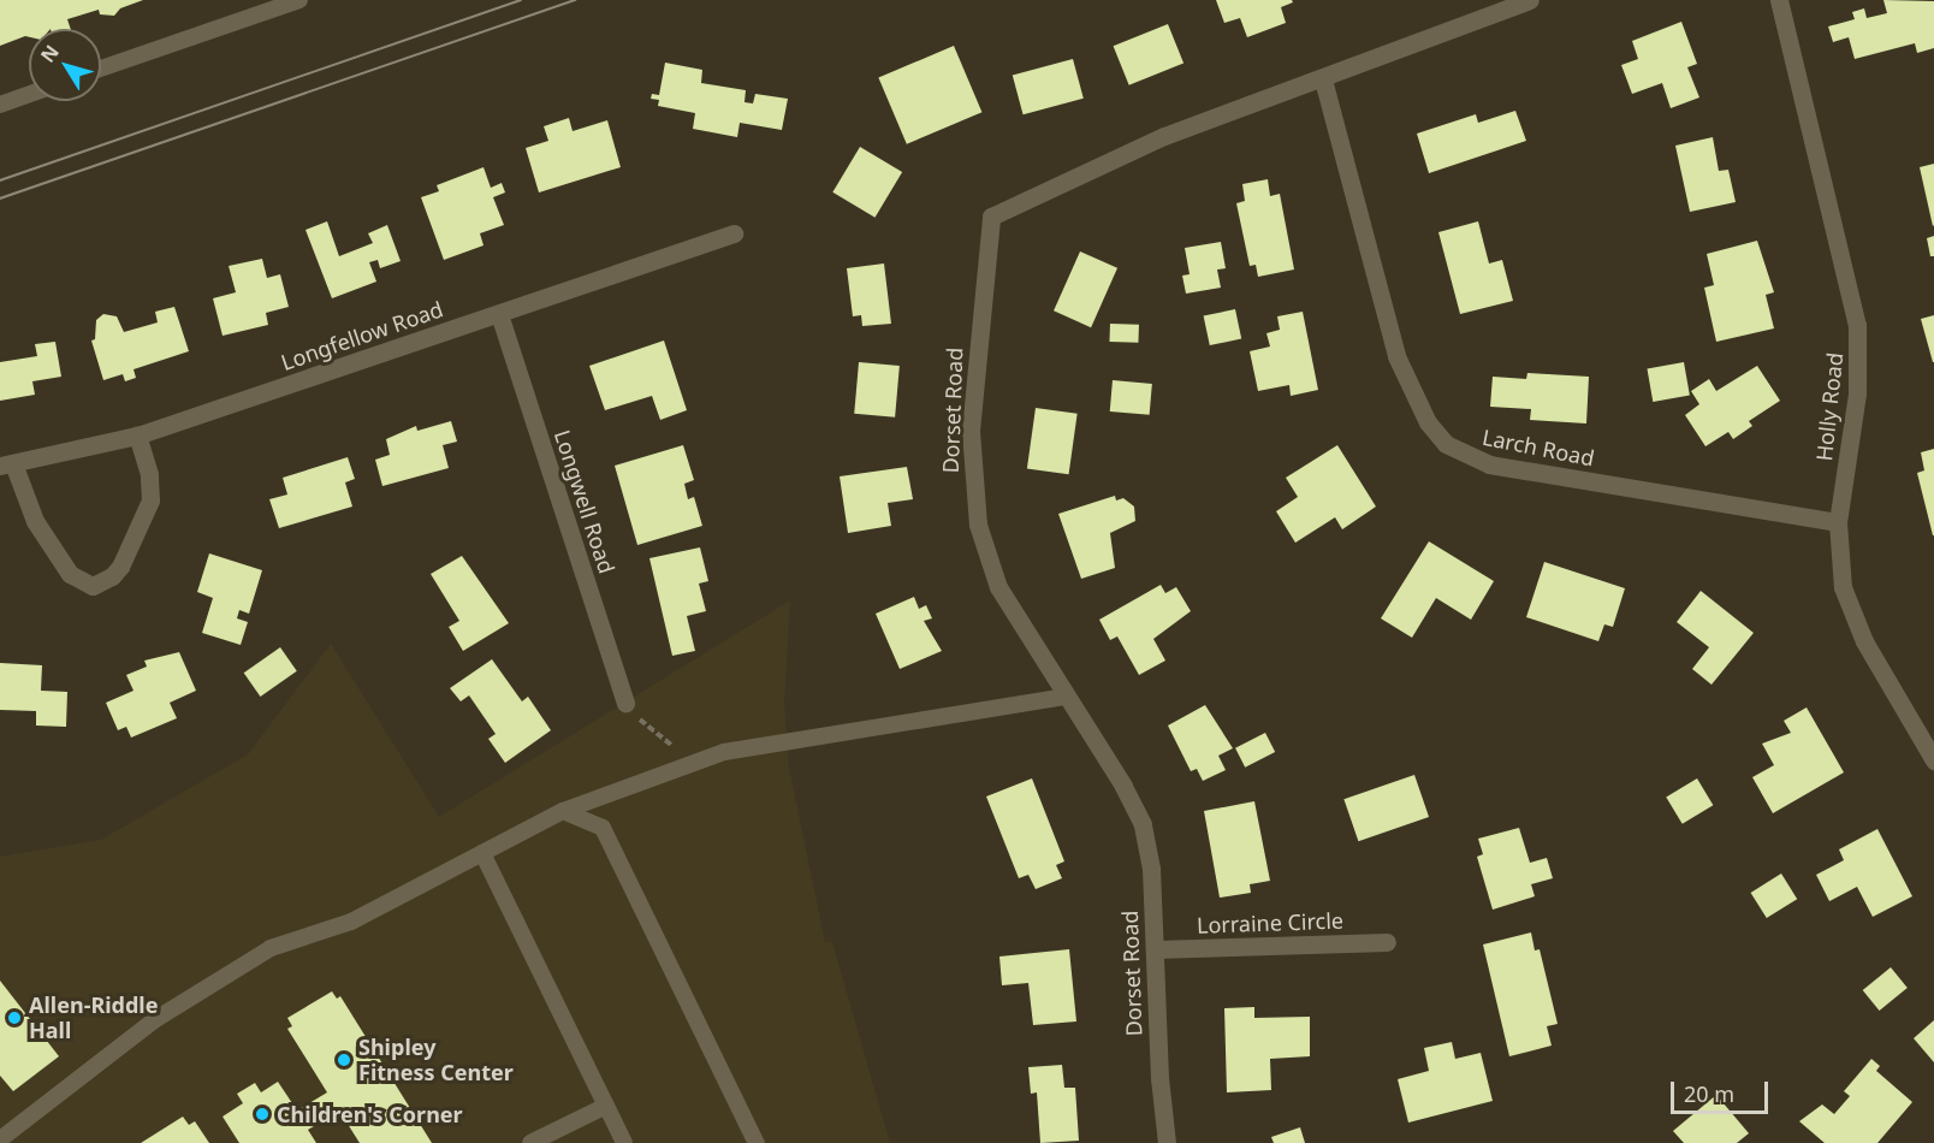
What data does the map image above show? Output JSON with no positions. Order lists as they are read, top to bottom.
{
  "streets": {
    "street": [
      "Longfellow Road",
      "Holly Road",
      "Dorset Road",
      "Larch Road",
      "Longwell Road",
      "Lorraine Circle"
    ]
  },
  "crossings": [
    ["Longfellow Road", "Longwell Road"],
    ["Holly Road", "Larch Road"],
    ["Dorset Road", "Larch Road"],
    ["Dorset Road", "Lorraine Circle"]
  ],
  "places": ["Allen-Riddle Hall", "Shipley Fitness Center", "Children's Corner"],
  "scale_bar": "20 m",
  "north": "top left"
}
